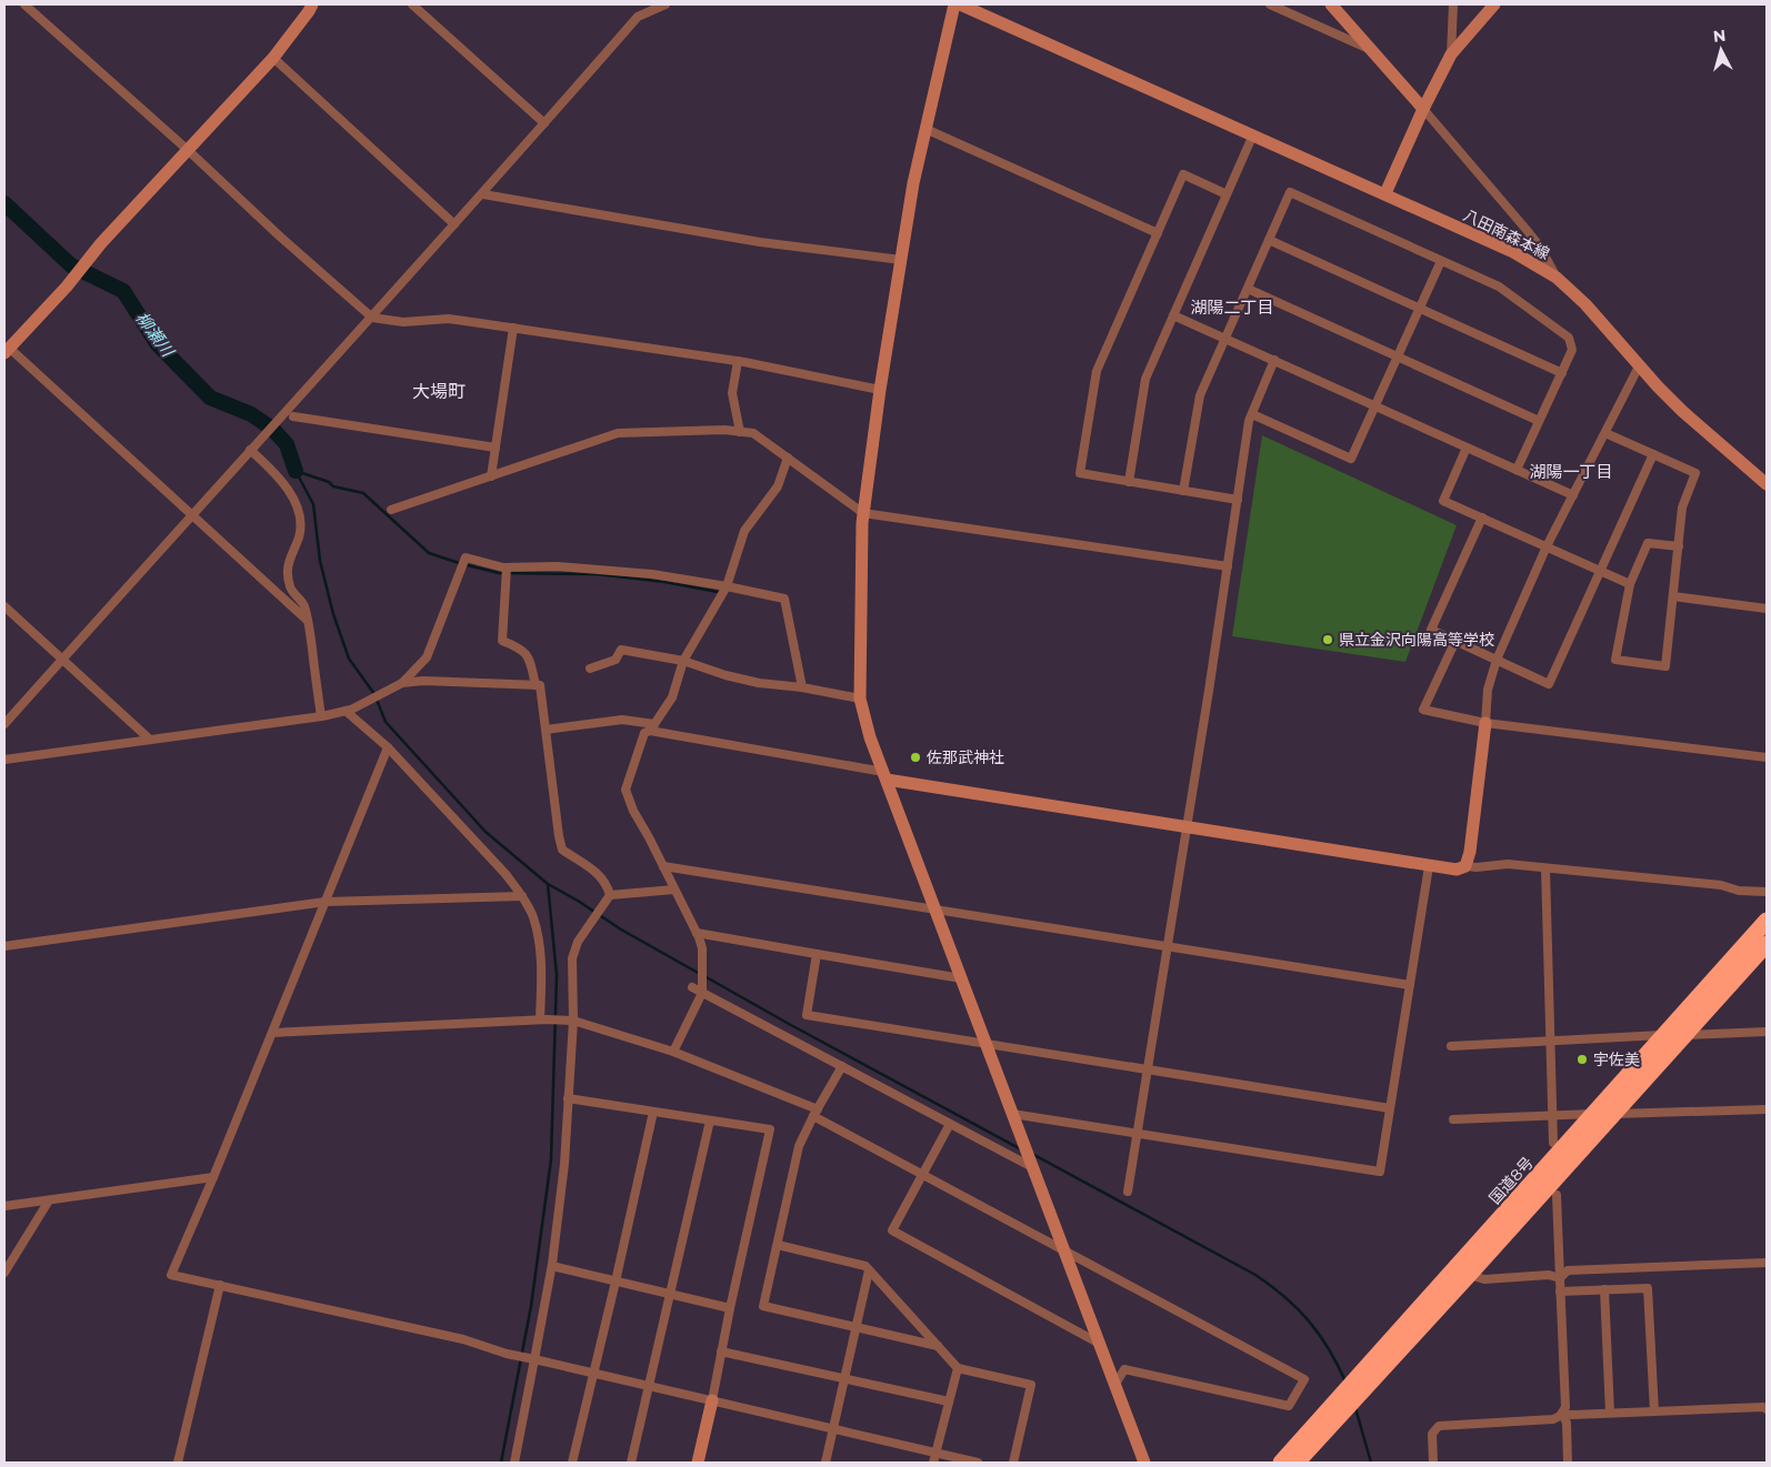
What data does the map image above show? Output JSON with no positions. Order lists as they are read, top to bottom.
{
  "streets": {
    "highway": ["国道8号"],
    "street": ["八田南森本線"]
  },
  "districts": ["湖陽二丁目", "大場町", "湖陽一丁目"],
  "water": ["柳瀬川"],
  "places": ["県立金沢向陽高等学校", "佐那武神社", "宇佐美"],
  "north": "top"
}
